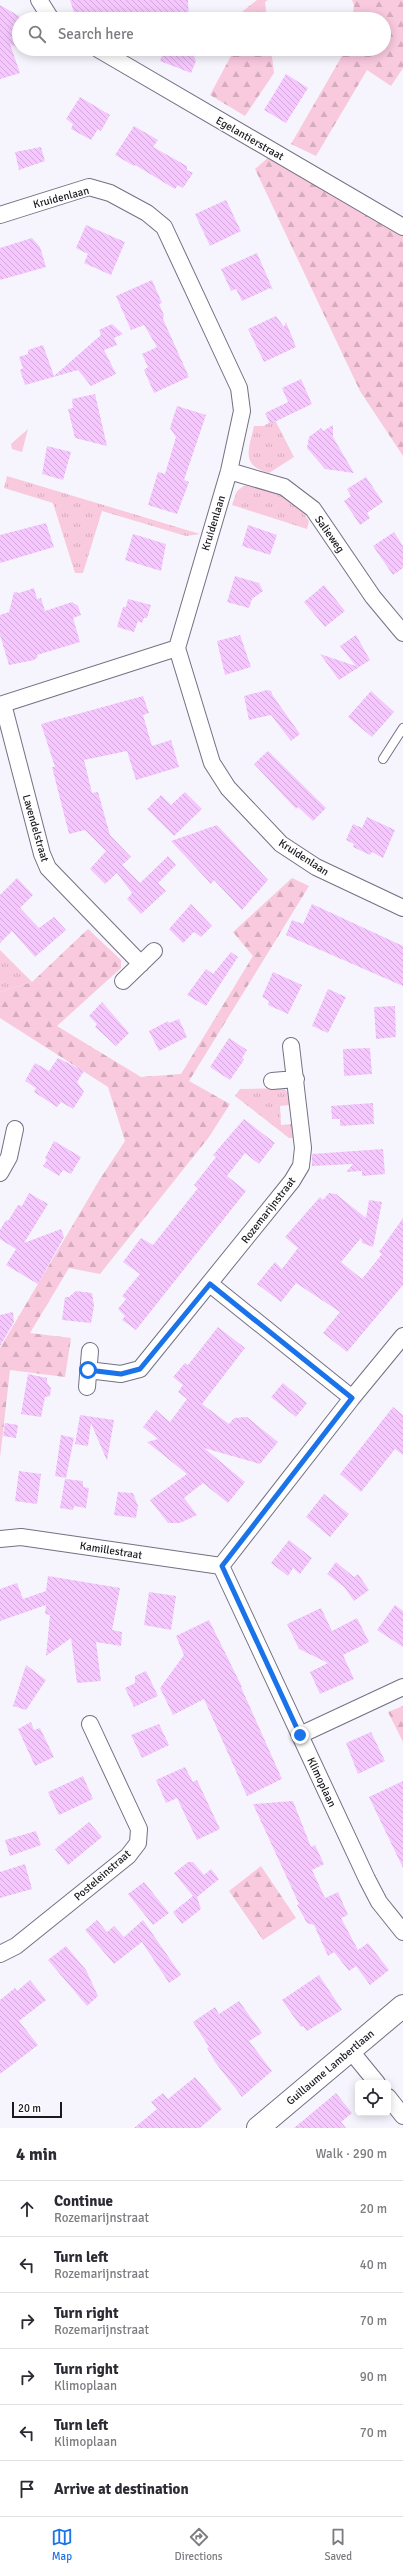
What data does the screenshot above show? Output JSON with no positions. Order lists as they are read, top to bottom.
{
  "streets": {
    "street": [
      "Egelantierstraat",
      "Kruidenlaan",
      "Salieweg",
      "Lavendelstraat",
      "Rozemarijnstraat",
      "Kamillestraat",
      "Klimoplaan",
      "Posteleinstraat",
      "Guillaume Lambertlaan"
    ]
  },
  "crossings": [
    ["Kruidenlaan", "Salieweg"],
    ["Kruidenlaan", "Lavendelstraat"],
    ["Kamillestraat", "Klimoplaan"]
  ],
  "scale_bar": "20 m",
  "page": {
    "search": "Search here",
    "scale": "20 m",
    "heading": ["4 min", "Walk · 290 m"],
    "list": [
      ["Continue", "Rozemarijnstraat", "20 m"],
      ["Turn left", "Rozemarijnstraat", "40 m"],
      ["Turn right", "Rozemarijnstraat", "70 m"],
      ["Turn right", "Klimoplaan", "90 m"],
      ["Turn left", "Klimoplaan", "70 m"],
      "Arrive at destination"
    ],
    "nav": ["Map", "Directions", "Saved"]
  }
}
